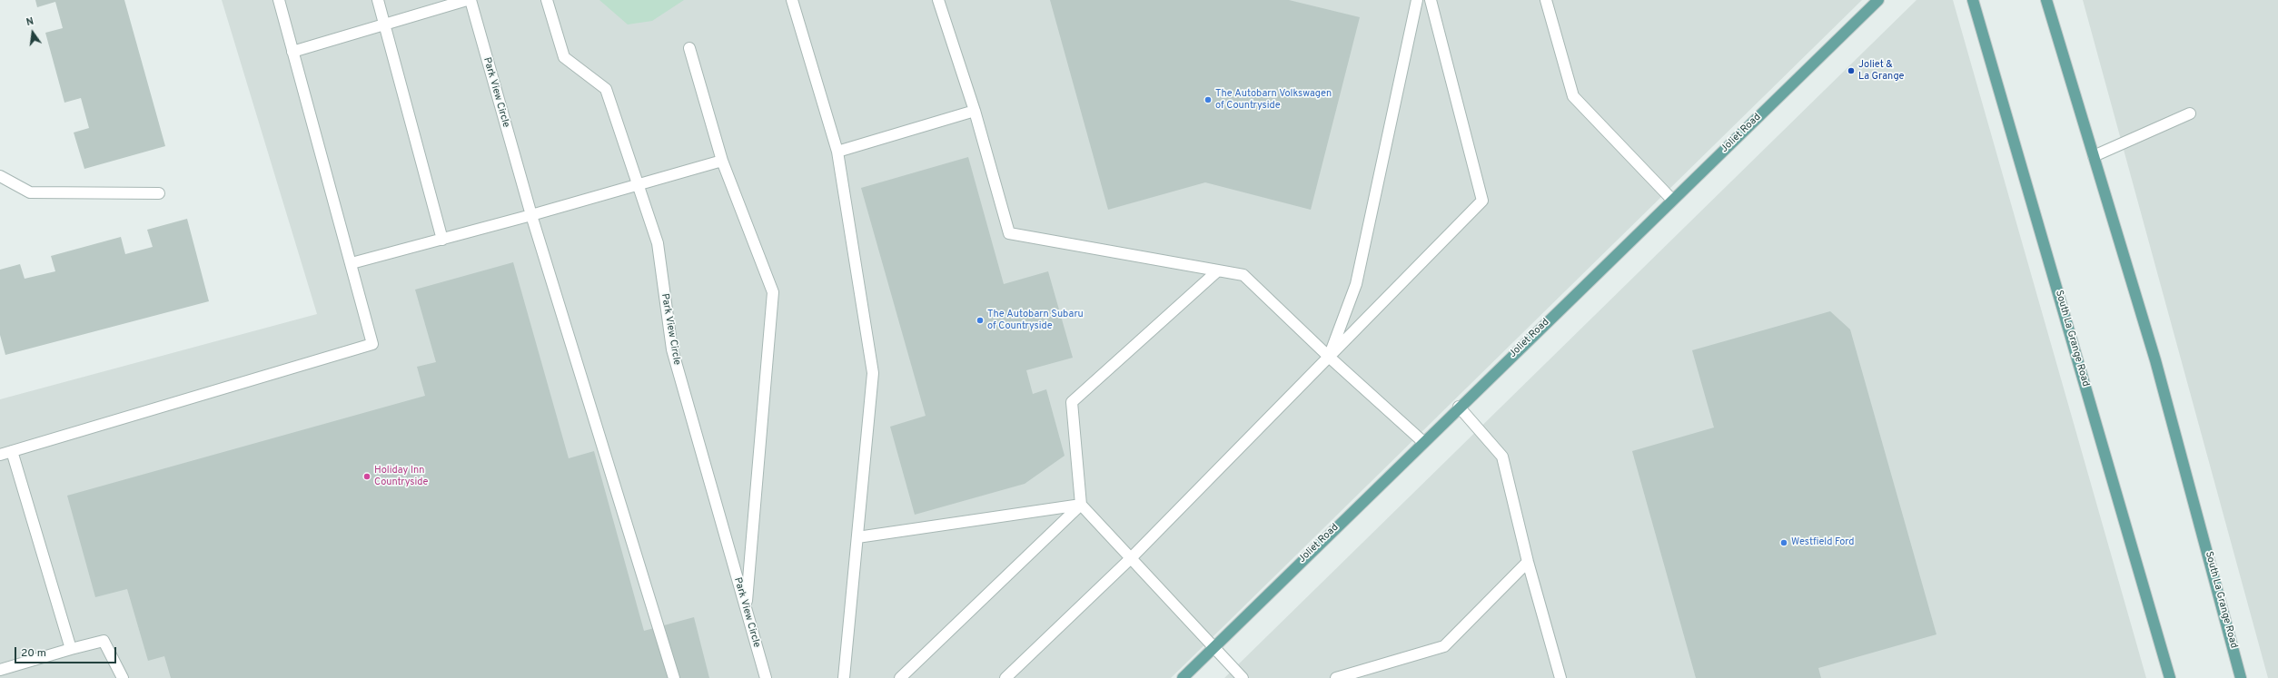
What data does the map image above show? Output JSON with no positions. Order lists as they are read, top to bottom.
{
  "streets": {
    "main road": ["Joliet Road", "South La Grange Road"],
    "lane": ["Park View Circle"]
  },
  "places": [
    "Joliet & La Grange",
    "The Autobarn Volkswagen of Countryside",
    "The Autobarn Subaru of Countryside",
    "Holiday Inn Countryside",
    "Westfield Ford"
  ],
  "scale_bar": "20 m",
  "north": "top"
}
